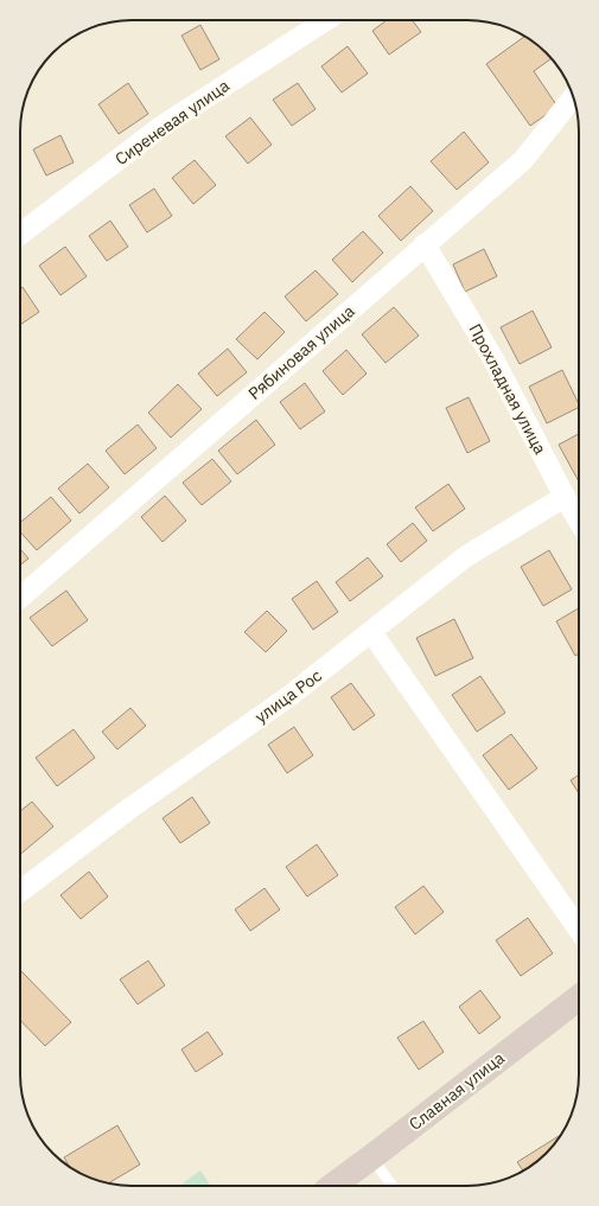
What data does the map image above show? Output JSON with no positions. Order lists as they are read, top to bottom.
{
  "streets": {
    "street": [
      "Сиреневая улица",
      "Рябиновая улица",
      "Прохладная улица",
      "улица Рос",
      "Славная улица"
    ]
  },
  "crossings": [
    ["Рябиновая улица", "Прохладная улица"],
    ["Прохладная улица", "улица Рос"]
  ]
}
